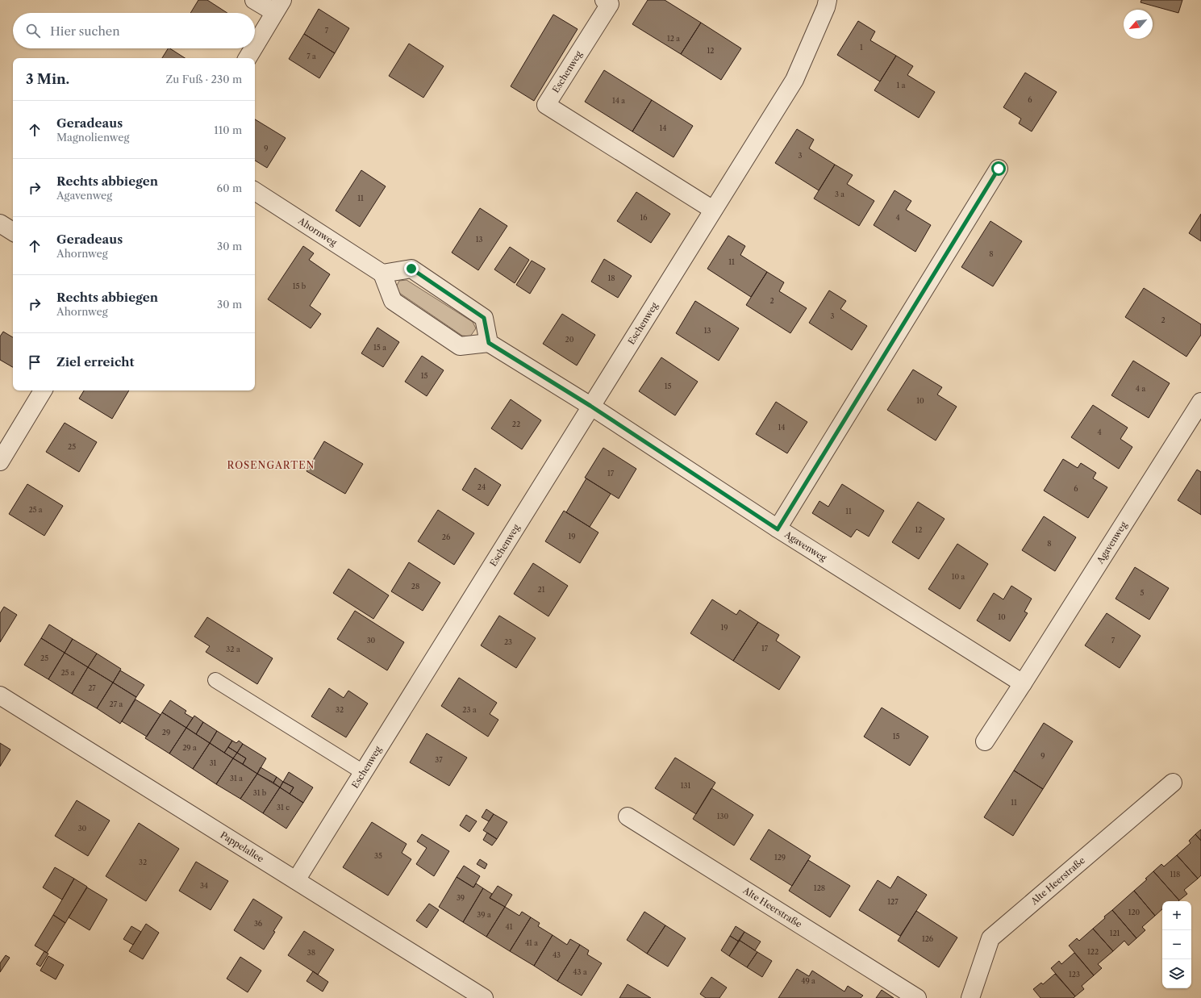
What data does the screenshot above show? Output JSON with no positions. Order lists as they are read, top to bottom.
{
  "streets": {
    "street": [
      "Eschenweg",
      "Ahornweg",
      "Agavenweg",
      "Pappelallee",
      "Alte Heerstraße"
    ]
  },
  "crossings": [
    ["Eschenweg", "Agavenweg"],
    ["Eschenweg", "Pappelallee"]
  ],
  "districts": ["ROSENGARTEN"],
  "house_numbers": [
    "7",
    "12 a",
    "1",
    "12",
    "7 a",
    "1 a",
    "6",
    "14 a",
    "14",
    "9",
    "3",
    "3 a",
    "11",
    "16",
    "4",
    "13",
    "8",
    "11",
    "18",
    "15 b",
    "2",
    "3",
    "2",
    "13",
    "20",
    "15 a",
    "15",
    "15",
    "4 a",
    "10",
    "22",
    "14",
    "4",
    "25",
    "17",
    "24",
    "6",
    "25 a",
    "11",
    "12",
    "19",
    "26",
    "8",
    "10 a",
    "28",
    "21",
    "5",
    "10",
    "19",
    "30",
    "7",
    "23",
    "17",
    "32 a",
    "25",
    "25 a",
    "27",
    "27 a",
    "32",
    "23 a",
    "29",
    "15",
    "29 a",
    "9",
    "37",
    "31",
    "31 a",
    "131",
    "31 b",
    "11",
    "31 c",
    "130",
    "30",
    "35",
    "129",
    "32",
    "118",
    "34",
    "128",
    "39",
    "127",
    "120",
    "39 a",
    "36",
    "41",
    "121",
    "126",
    "41 a",
    "122",
    "38",
    "43",
    "43 a",
    "123",
    "49 a"
  ],
  "north": "bottom left",
  "page": {
    "search": "Hier suchen",
    "heading": ["3 Min.", "Zu Fuß · 230 m"],
    "list": [
      ["Geradeaus", "Magnolienweg", "110 m"],
      ["Rechts abbiegen", "Agavenweg", "60 m"],
      ["Geradeaus", "Ahornweg", "30 m"],
      ["Rechts abbiegen", "Ahornweg", "30 m"],
      "Ziel erreicht"
    ],
    "map_buttons": ["+", "−"]
  }
}
